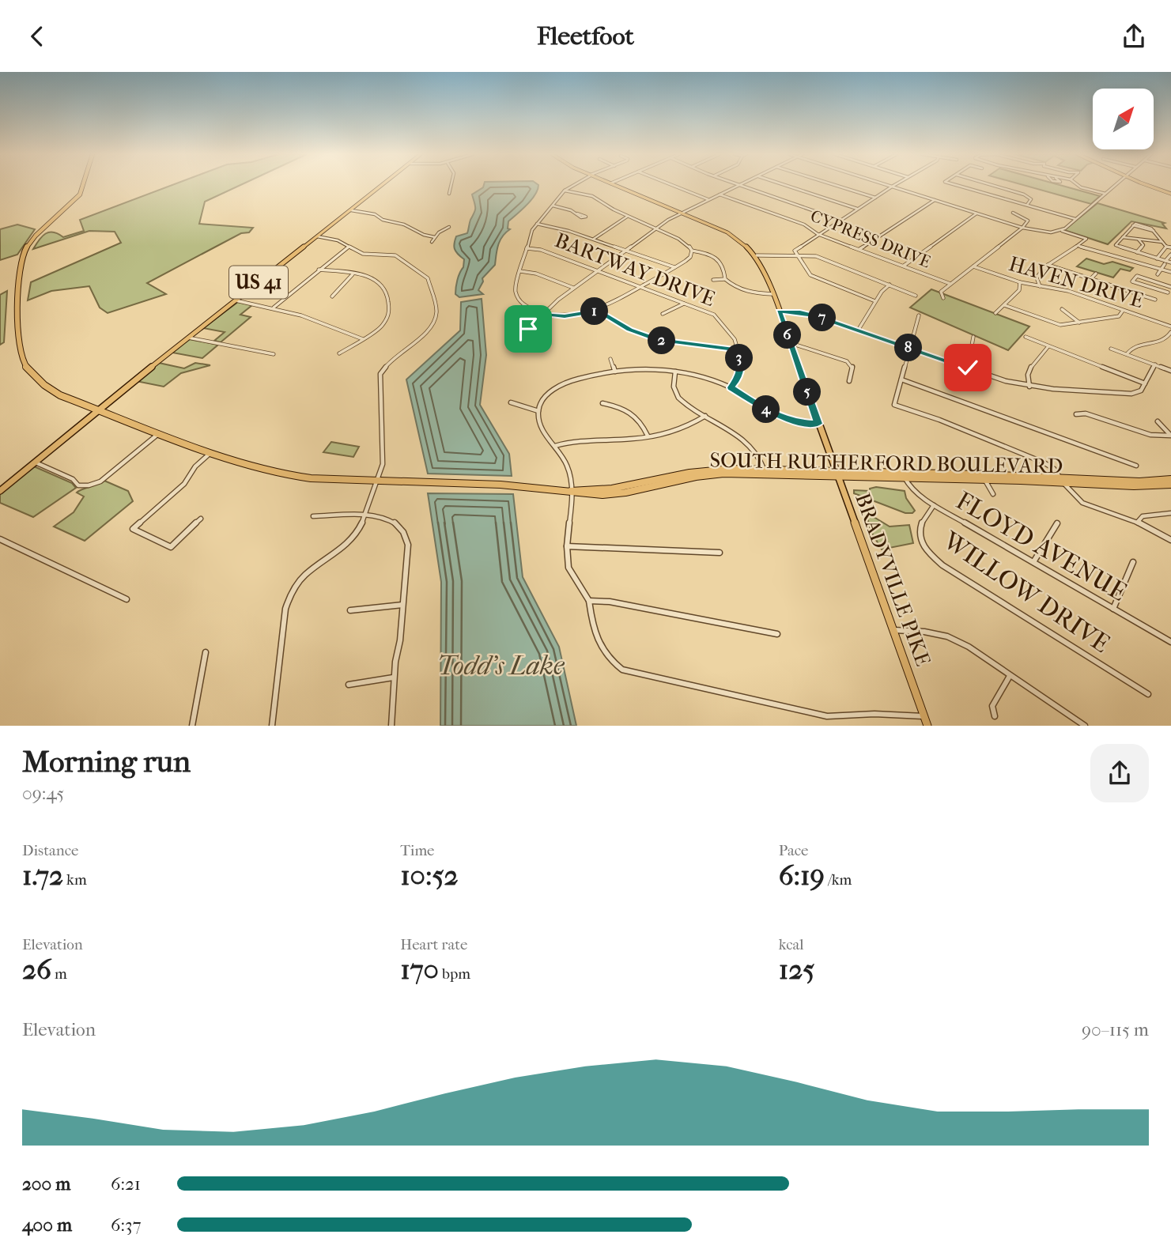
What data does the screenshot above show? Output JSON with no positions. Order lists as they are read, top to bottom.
{
  "streets": {
    "highway": ["SOUTH RUTHERFORD BOULEVARD"],
    "main road": ["US 41", "BRADYVILLE PIKE"],
    "street": [
      "CYPRESS DRIVE",
      "BARTWAY DRIVE",
      "HAVEN DRIVE",
      "FLOYD AVENUE",
      "WILLOW DRIVE"
    ]
  },
  "crossings": [
    ["US 41", "SOUTH RUTHERFORD BOULEVARD"],
    ["SOUTH RUTHERFORD BOULEVARD", "FLOYD AVENUE"],
    ["SOUTH RUTHERFORD BOULEVARD", "BRADYVILLE PIKE"],
    ["FLOYD AVENUE", "WILLOW DRIVE"]
  ],
  "water": ["Todd's Lake"],
  "north": "top right",
  "page": {
    "header": "Fleetfoot",
    "pins": [
      "1",
      "7",
      "6",
      "2",
      "8",
      "3",
      "5",
      "4"
    ],
    "heading": ["Morning run", "09:45"],
    "stats": [
      ["Distance", "1.72 km"],
      ["Time", "10:52"],
      ["Pace", "6:19 /km"],
      ["Elevation", "26 m"],
      ["Heart rate", "170 bpm"],
      ["kcal", "125"]
    ],
    "chart": ["Elevation", "90–115 m"],
    "list": [
      {
        "name": "200 m",
        "note": "6:21"
      },
      {
        "name": "400 m",
        "note": "6:37"
      }
    ]
  }
}
